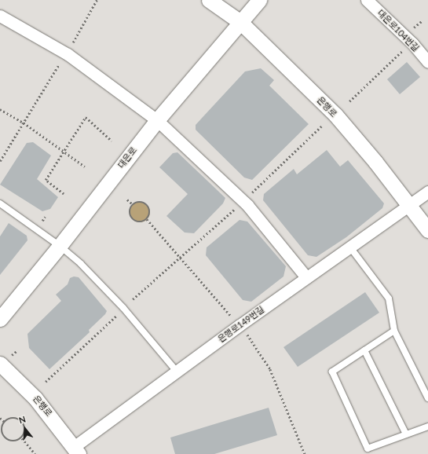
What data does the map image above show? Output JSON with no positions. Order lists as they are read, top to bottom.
{
  "streets": {
    "street": [
      "대은로104번길",
      "은행로",
      "대은로",
      "은행로149번길"
    ]
  },
  "crossings": [
    ["은행로", "대은로"],
    ["은행로", "은행로149번길"]
  ],
  "north": "top"
}
